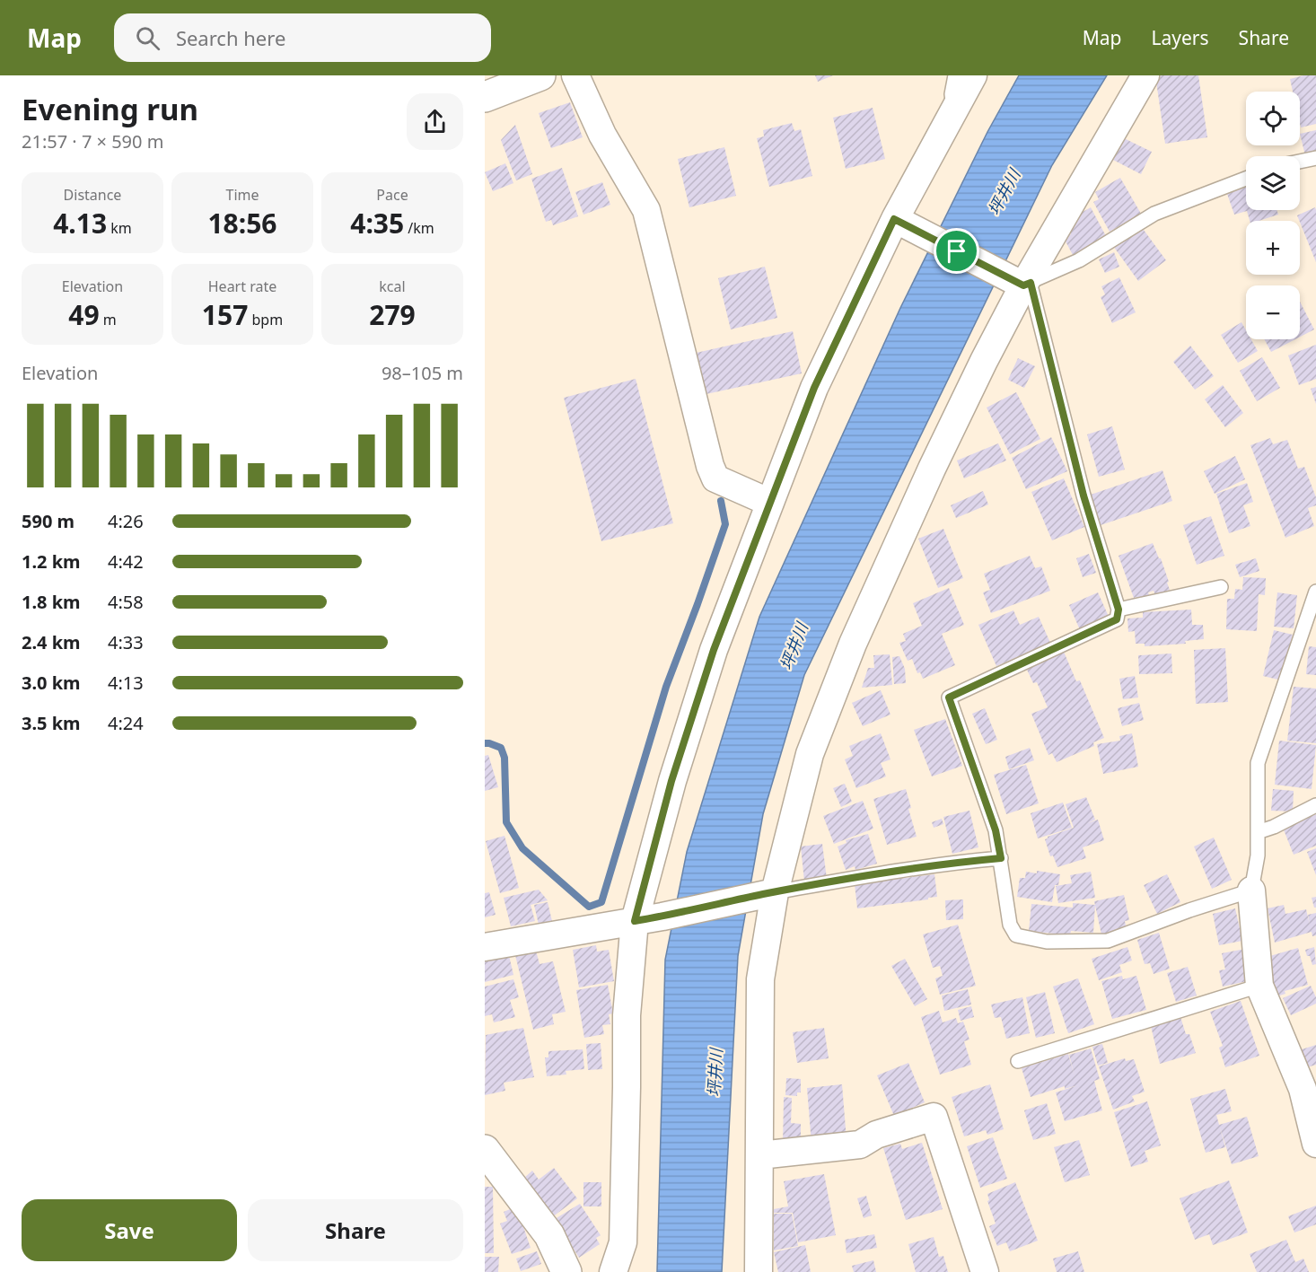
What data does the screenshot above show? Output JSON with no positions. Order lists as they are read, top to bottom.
{
  "water": ["坪井川"],
  "page": {
    "header": "Map",
    "search": "Search here",
    "nav": ["Map", "Layers", "Share"],
    "heading": ["Evening run", "21:57 · 7 × 590 m"],
    "map_buttons": ["+", "−"],
    "stats": [
      ["Distance", "4.13 km"],
      ["Time", "18:56"],
      ["Pace", "4:35 /km"],
      ["Elevation", "49 m"],
      ["Heart rate", "157 bpm"],
      ["kcal", "279"]
    ],
    "chart": ["Elevation", "98–105 m"],
    "list": [
      {
        "name": "590 m",
        "note": "4:26"
      },
      {
        "name": "1.2 km",
        "note": "4:42"
      },
      {
        "name": "1.8 km",
        "note": "4:58"
      },
      {
        "name": "2.4 km",
        "note": "4:33"
      },
      {
        "name": "3.0 km",
        "note": "4:13"
      },
      {
        "name": "3.5 km",
        "note": "4:24"
      }
    ],
    "buttons": ["Save", "Share"]
  }
}
